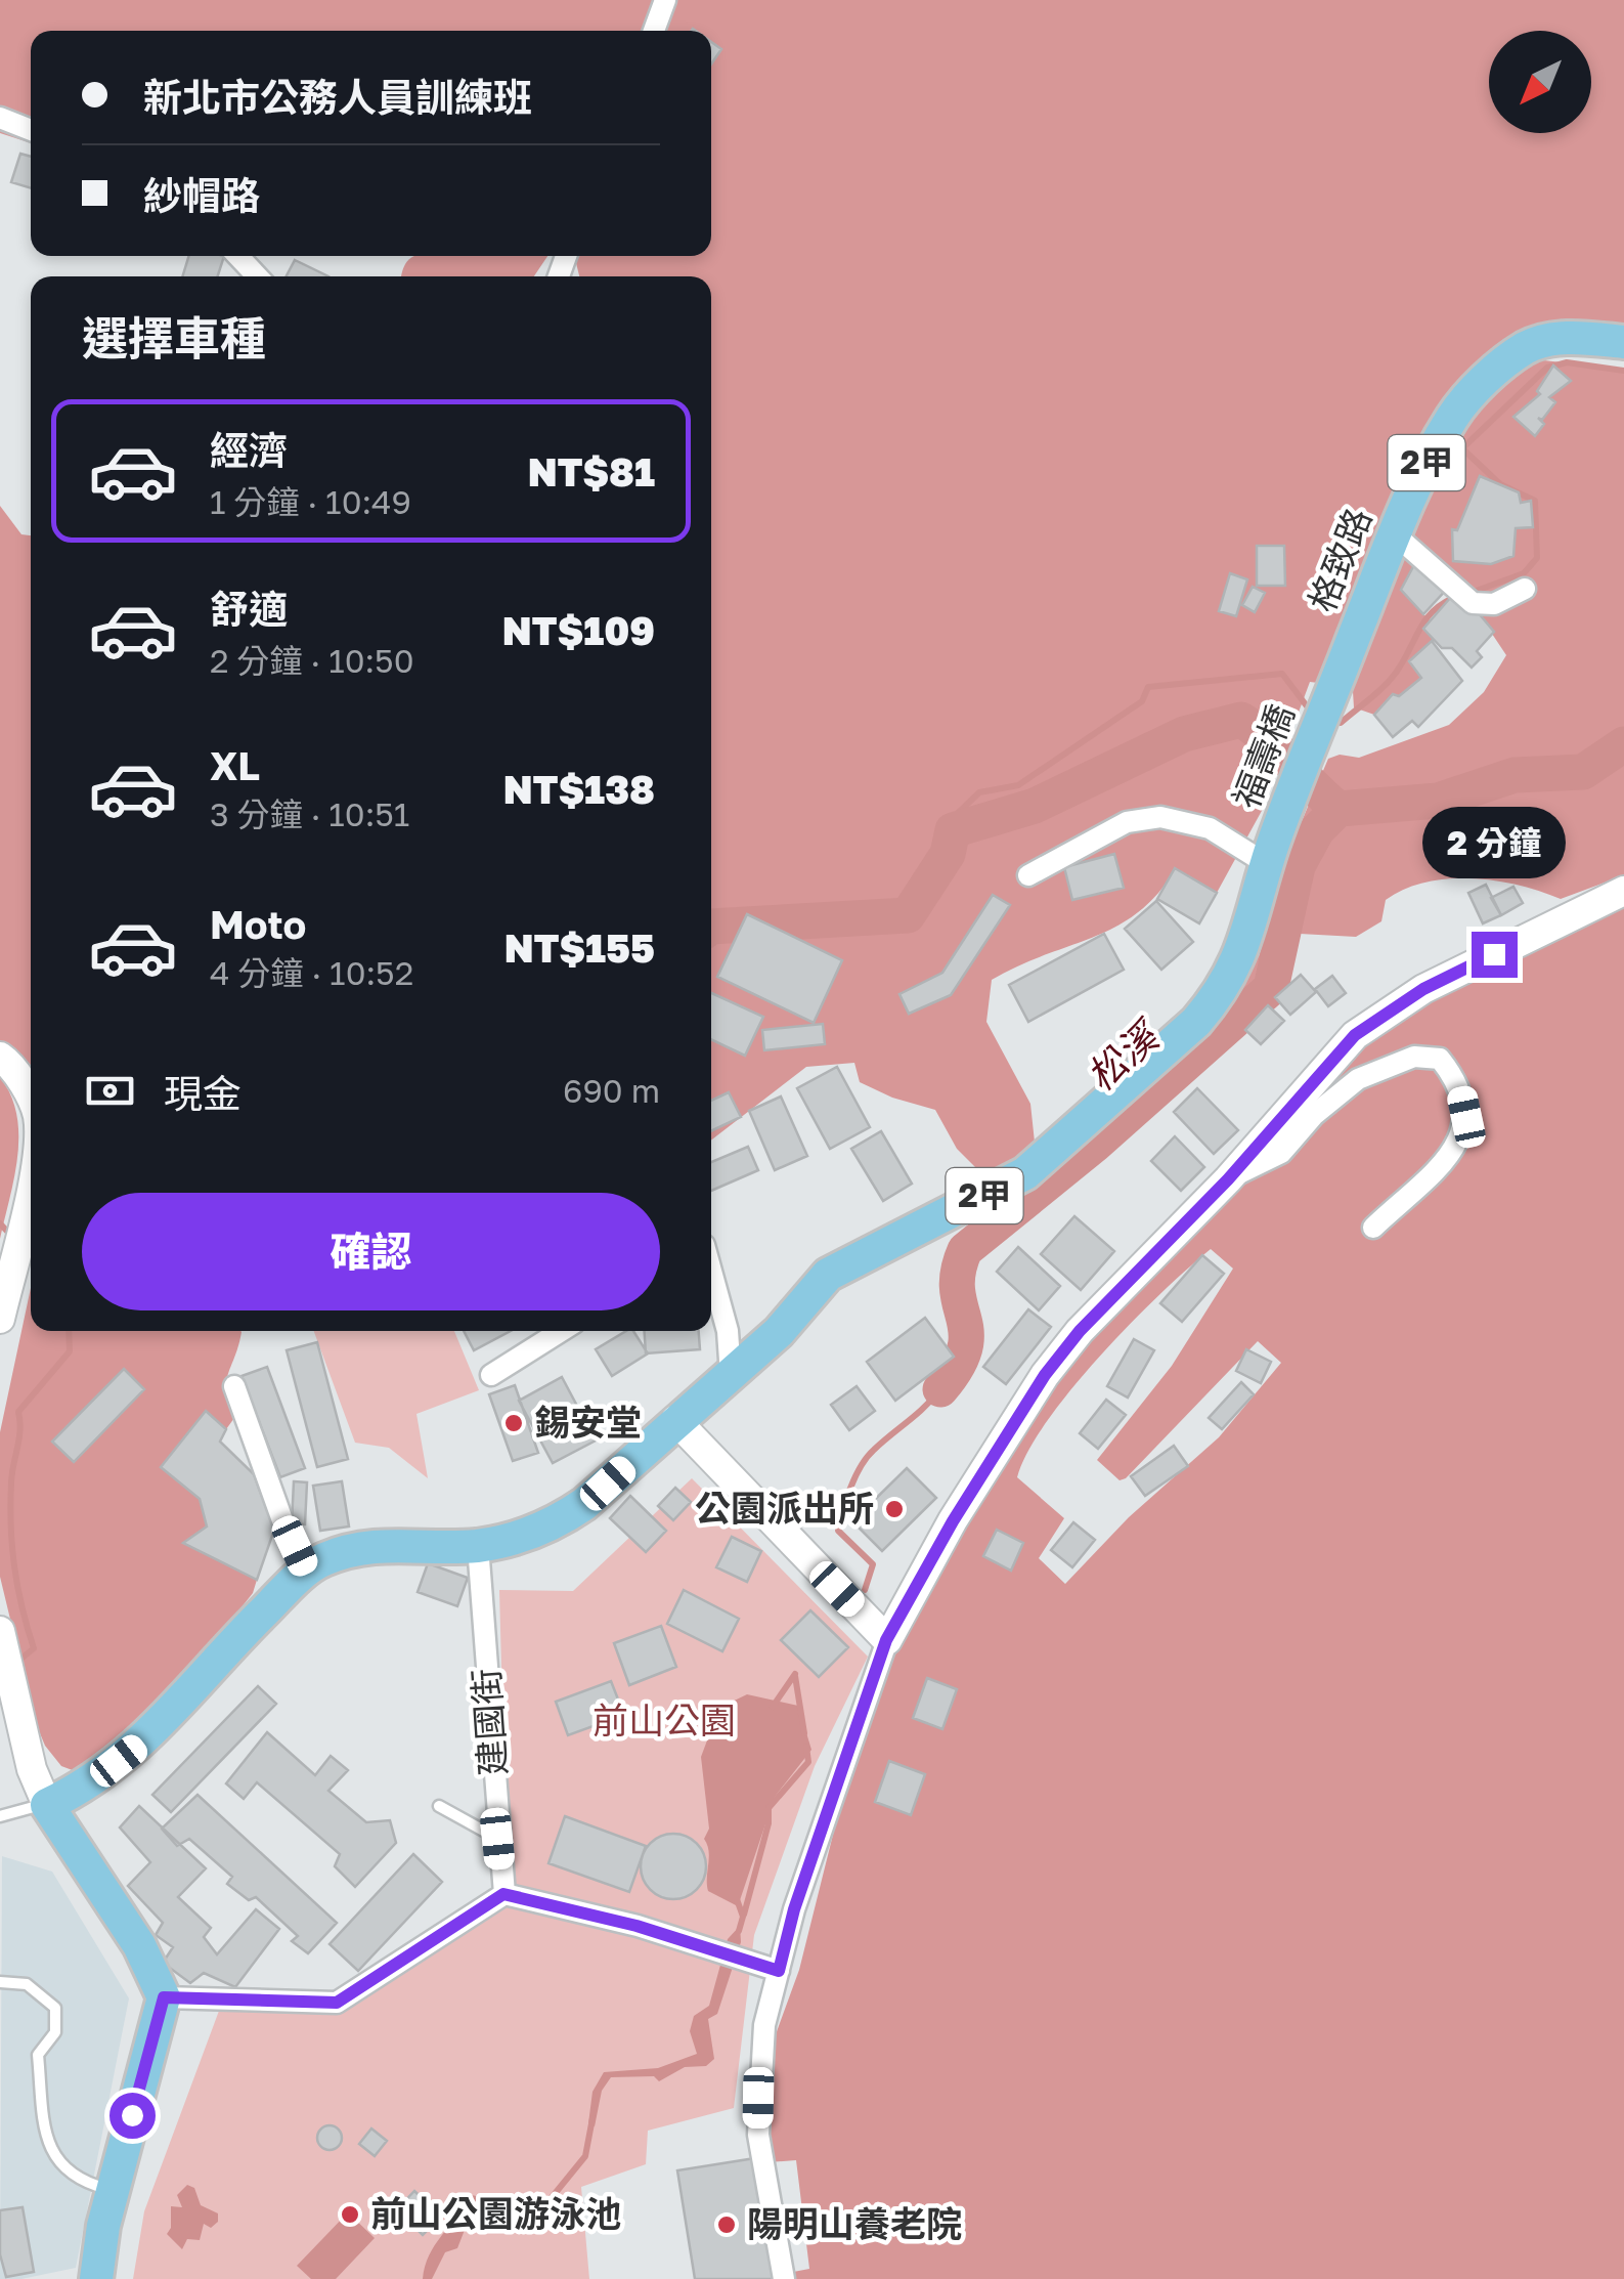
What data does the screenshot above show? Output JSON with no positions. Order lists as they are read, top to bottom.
{
  "streets": {
    "main road": ["2甲", "格致路", "福壽橋"],
    "street": ["建國街"]
  },
  "crossings": [
    ["2甲", "福壽橋"],
    ["2甲", "建國街"],
    ["格致路", "福壽橋"]
  ],
  "water": ["松溪"],
  "parks": ["前山公園"],
  "places": [
    "錫安堂",
    "公園派出所",
    "前山公園游泳池",
    "陽明山養老院"
  ],
  "north": "bottom left",
  "page": {
    "banner": ["新北市公務人員訓練班", "紗帽路"],
    "heading": "選擇車種",
    "list": [
      {
        "name": "經濟",
        "note": "1 分鐘 · 10:49",
        "value": "NT$81"
      },
      {
        "name": "舒適",
        "note": "2 分鐘 · 10:50",
        "value": "NT$109"
      },
      {
        "name": "XL",
        "note": "3 分鐘 · 10:51",
        "value": "NT$138"
      },
      {
        "name": "Moto",
        "note": "4 分鐘 · 10:52",
        "value": "NT$155"
      }
    ],
    "bubble": "2 分鐘",
    "pay": ["現金", "690 m"],
    "buttons": "確認"
  }
}
